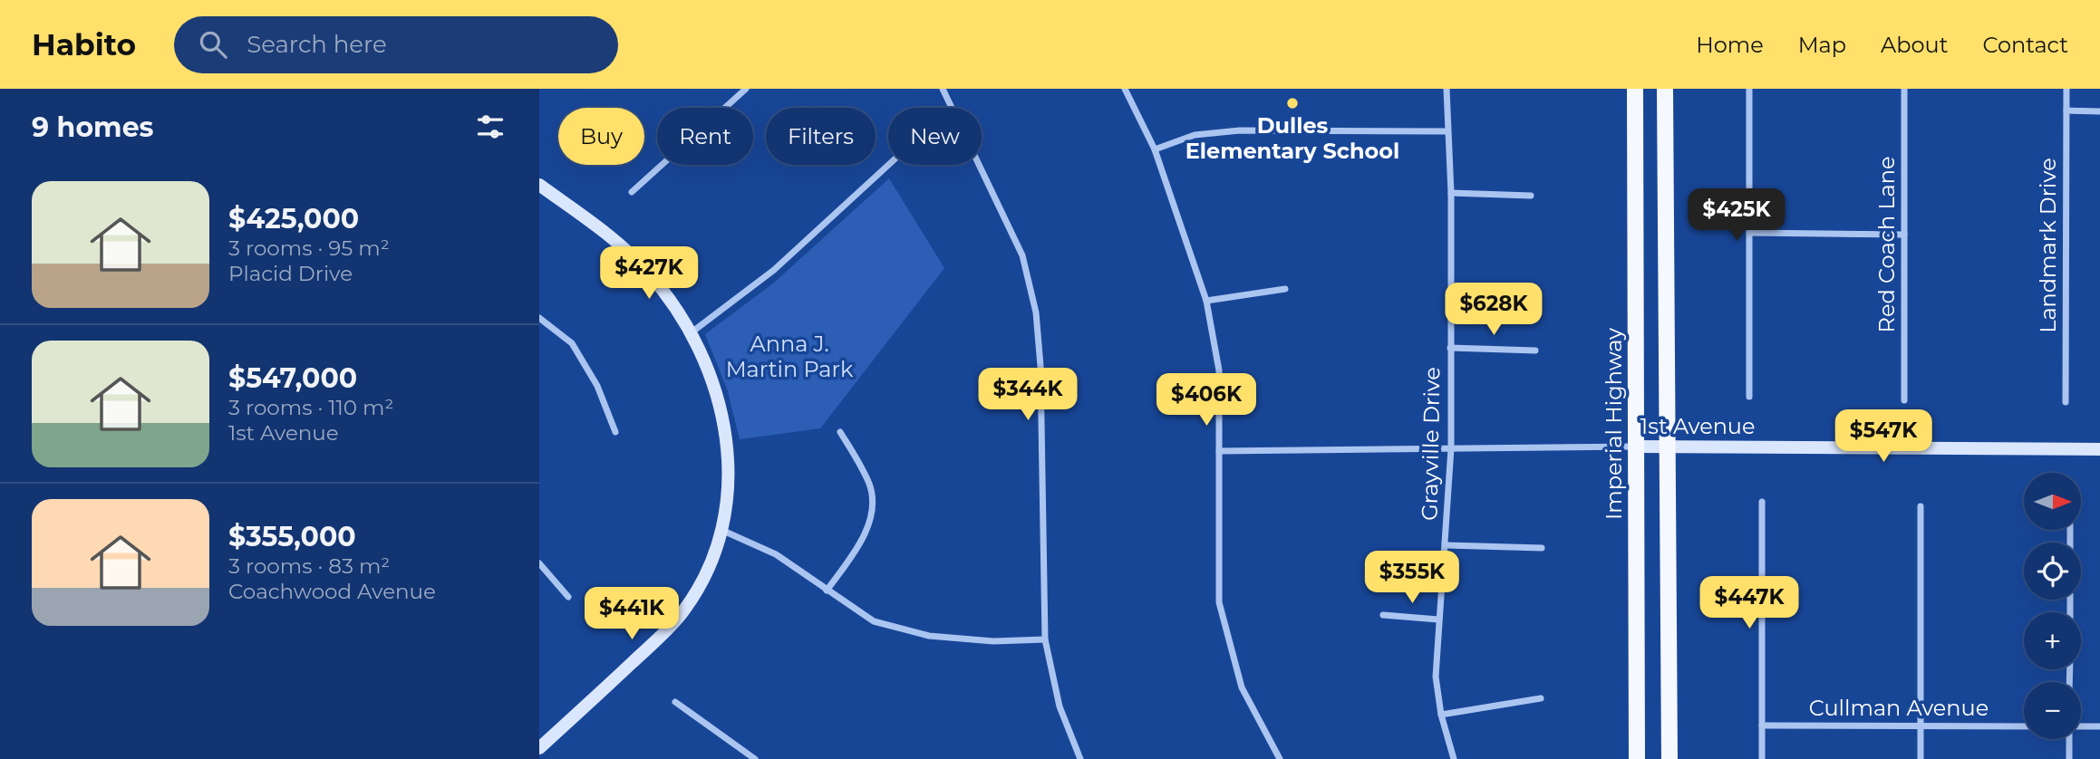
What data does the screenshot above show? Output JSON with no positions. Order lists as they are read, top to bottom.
{
  "streets": {
    "main road": ["Imperial Highway"],
    "street": [
      "Red Coach Lane",
      "Landmark Drive",
      "1st Avenue",
      "Grayville Drive",
      "Cullman Avenue"
    ]
  },
  "crossings": [
    ["Imperial Highway", "1st Avenue"],
    ["1st Avenue", "Grayville Drive"]
  ],
  "parks": ["Anna J. Martin Park"],
  "places": ["Dulles Elementary School"],
  "north": "right",
  "page": {
    "header": "Habito",
    "search": "Search here",
    "nav": [
      "Home",
      "Map",
      "About",
      "Contact"
    ],
    "heading": "9 homes",
    "chip": [
      "Buy",
      "Rent",
      "Filters",
      "New"
    ],
    "list": [
      {
        "name": "$425,000",
        "note": "3 rooms · 95 m² · Placid Drive"
      },
      {
        "name": "$547,000",
        "note": "3 rooms · 110 m² · 1st Avenue"
      },
      {
        "name": "$355,000",
        "note": "3 rooms · 83 m² · Coachwood Avenue"
      }
    ],
    "price": [
      "$425K",
      "$427K",
      "$628K",
      "$344K",
      "$406K",
      "$547K",
      "$355K",
      "$447K",
      "$441K"
    ],
    "map_buttons": ["+", "−"]
  }
}
